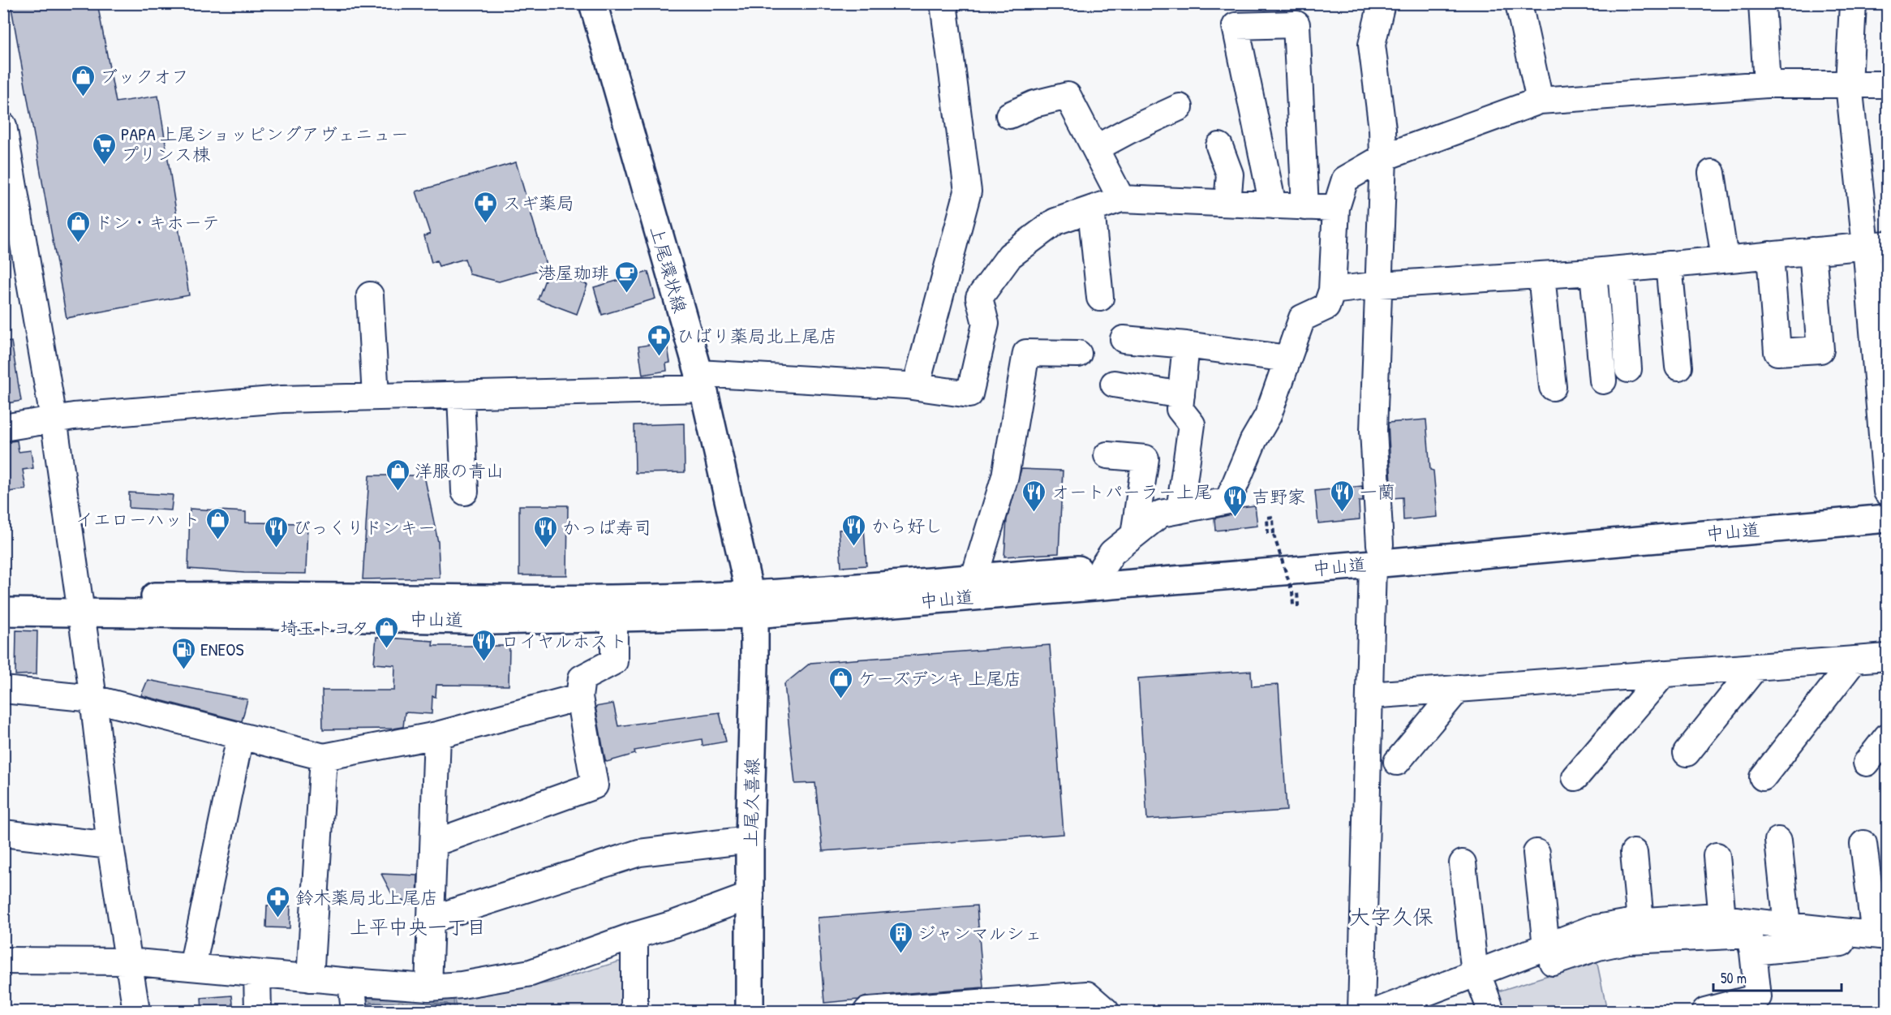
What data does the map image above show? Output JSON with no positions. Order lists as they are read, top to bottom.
{
  "streets": {
    "main road": ["上尾環状線", "中山道", "上尾久喜線"]
  },
  "crossings": [
    ["上尾環状線", "中山道"],
    ["上尾環状線", "上尾久喜線"],
    ["中山道", "上尾久喜線"]
  ],
  "districts": ["大字久保", "上平中央一丁目"],
  "places": {
    "shop": [
      "ブックオフ",
      "ドン・キホーテ",
      "洋服の青山",
      "イエローハット",
      "埼玉トヨタ",
      "ケーズデンキ 上尾店"
    ],
    "supermarket": ["PAPA 上尾ショッピングアヴェニュー プリンス棟"],
    "pharmacy": ["スギ薬局", "ひばり薬局北上尾店", "鈴木薬局北上尾店"],
    "cafe": ["港屋珈琲"],
    "restaurant": [
      "オートパーラー上尾",
      "一蘭",
      "吉野家",
      "から好し",
      "びっくりドンキー",
      "かっぱ寿司",
      "ロイヤルホスト"
    ],
    "fuel station": ["ENEOS"],
    "building": ["ジャンマルシェ"]
  },
  "scale_bar": "50 m"
}
